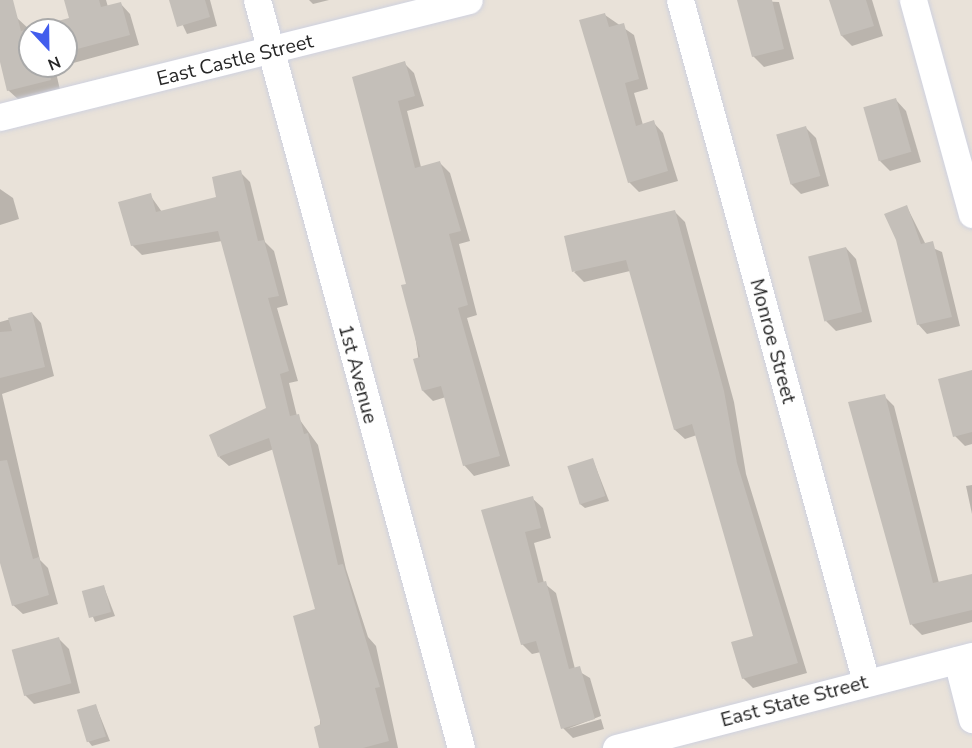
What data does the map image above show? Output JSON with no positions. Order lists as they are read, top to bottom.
{
  "streets": {
    "street": [
      "East Castle Street",
      "Monroe Street",
      "1st Avenue",
      "East State Street"
    ]
  },
  "crossings": [
    ["East Castle Street", "1st Avenue"],
    ["Monroe Street", "East State Street"]
  ],
  "north": "bottom"
}
